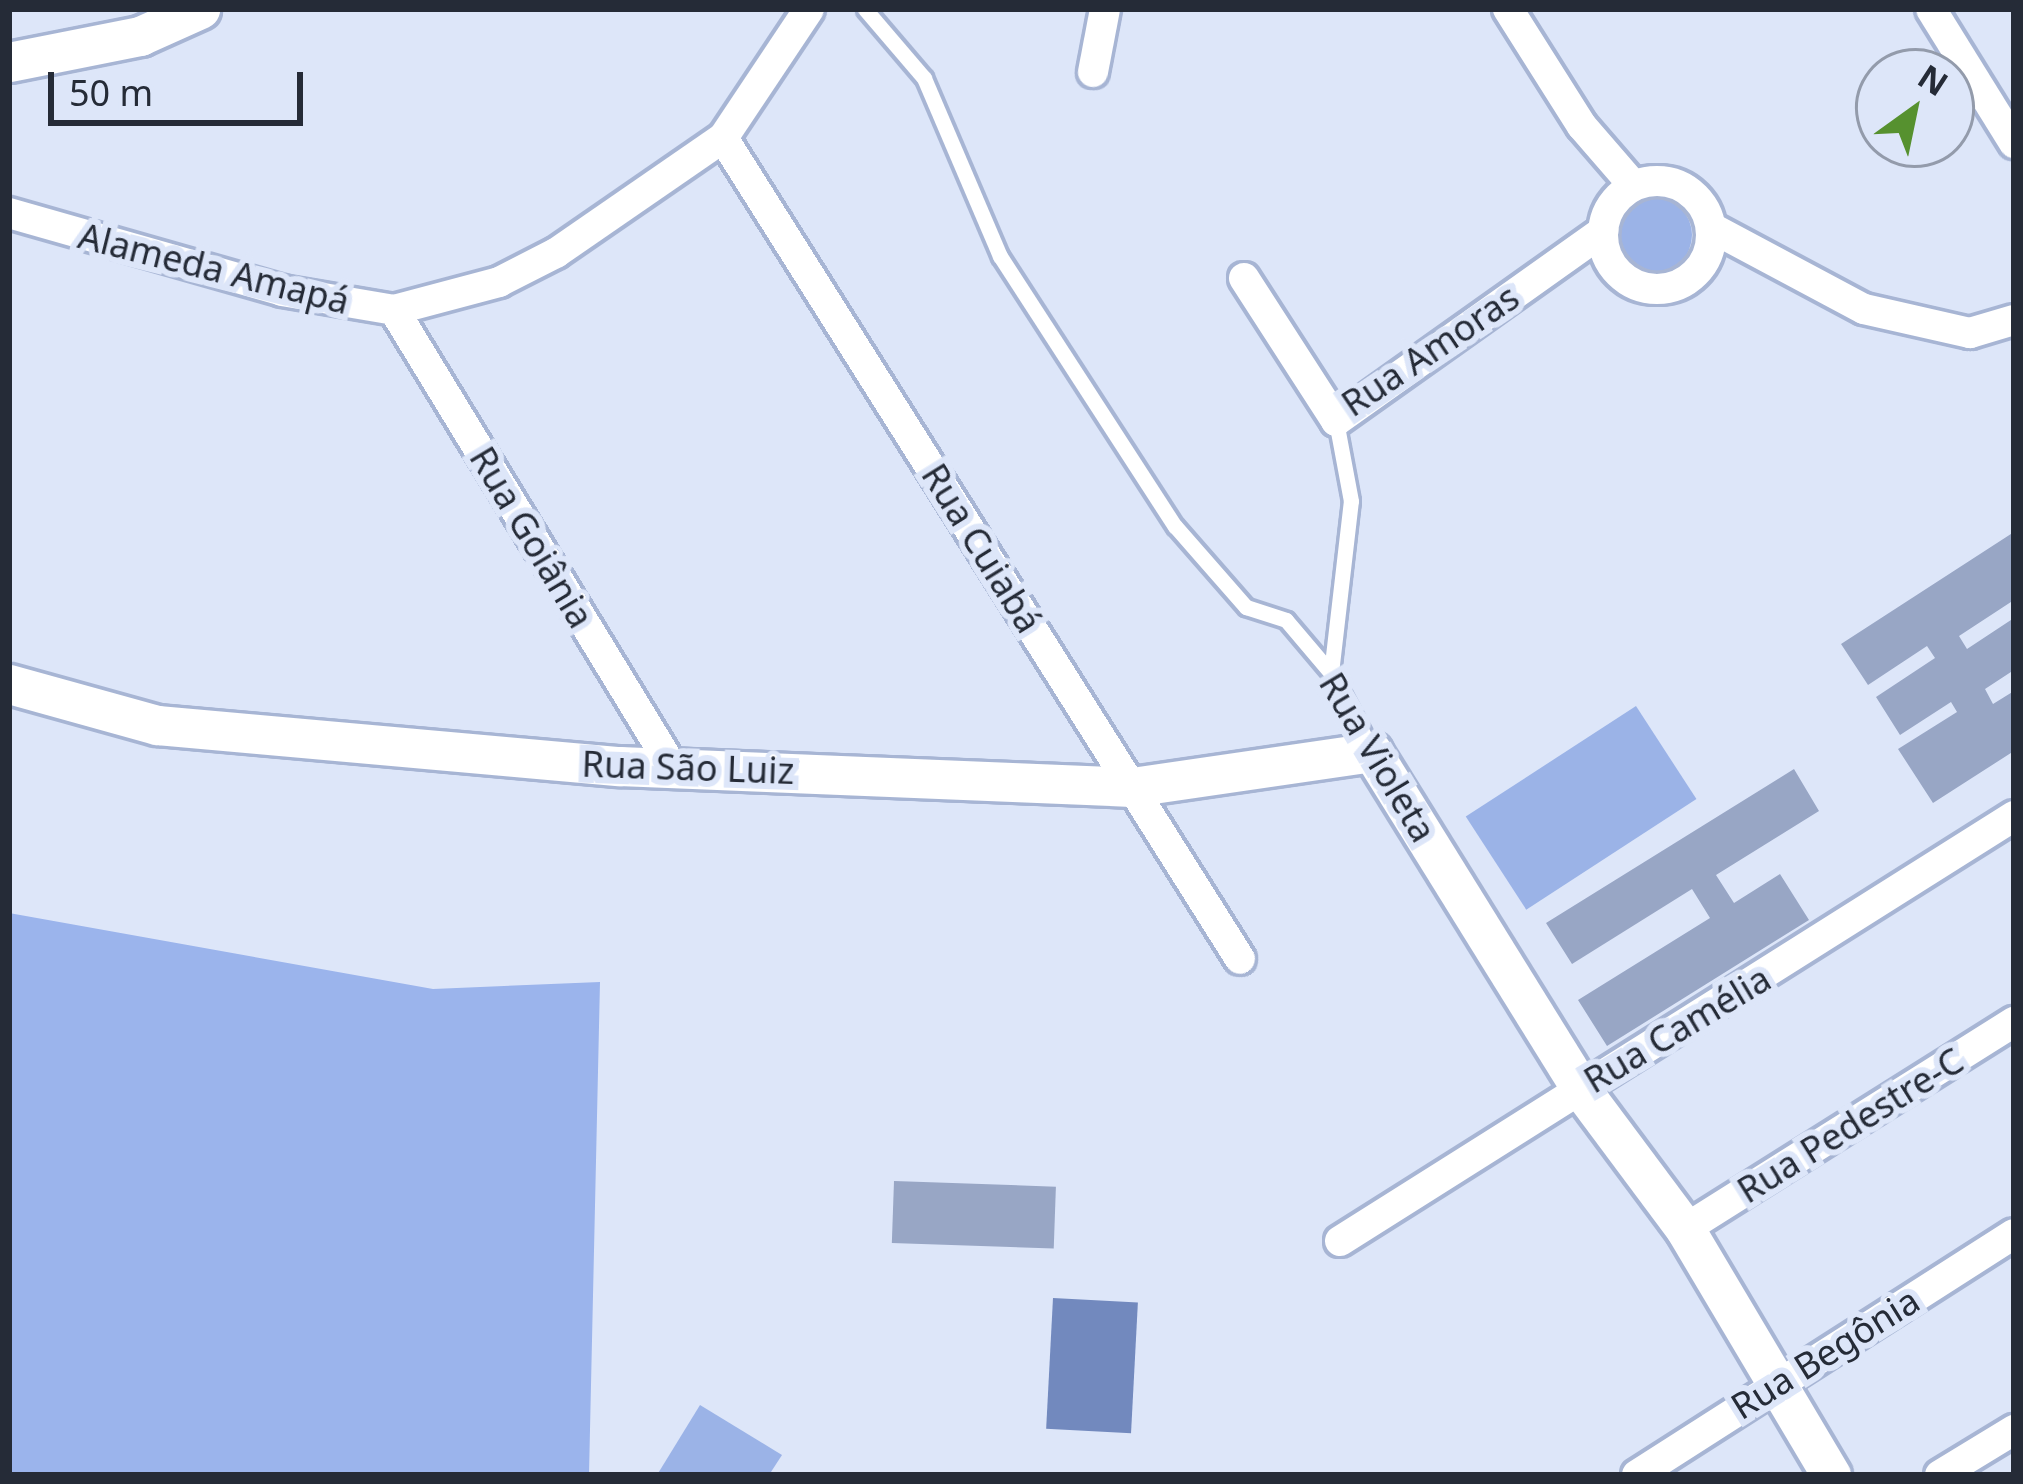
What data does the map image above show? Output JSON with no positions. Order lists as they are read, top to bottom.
{
  "streets": {
    "street": [
      "Alameda Amapá",
      "Rua Amoras",
      "Rua Goiânia",
      "Rua Cuiabá",
      "Rua Violeta",
      "Rua São Luiz",
      "Rua Camélia",
      "Rua Pedestre-C",
      "Rua Begônia"
    ]
  },
  "crossings": [
    ["Alameda Amapá", "Rua Goiânia"],
    ["Alameda Amapá", "Rua Cuiabá"],
    ["Rua Goiânia", "Rua São Luiz"],
    ["Rua Cuiabá", "Rua São Luiz"],
    ["Rua Violeta", "Rua São Luiz"],
    ["Rua Violeta", "Rua Camélia"],
    ["Rua Violeta", "Rua Pedestre-C"],
    ["Rua Violeta", "Rua Begônia"]
  ],
  "scale_bar": "50 m",
  "north": "top right"
}
